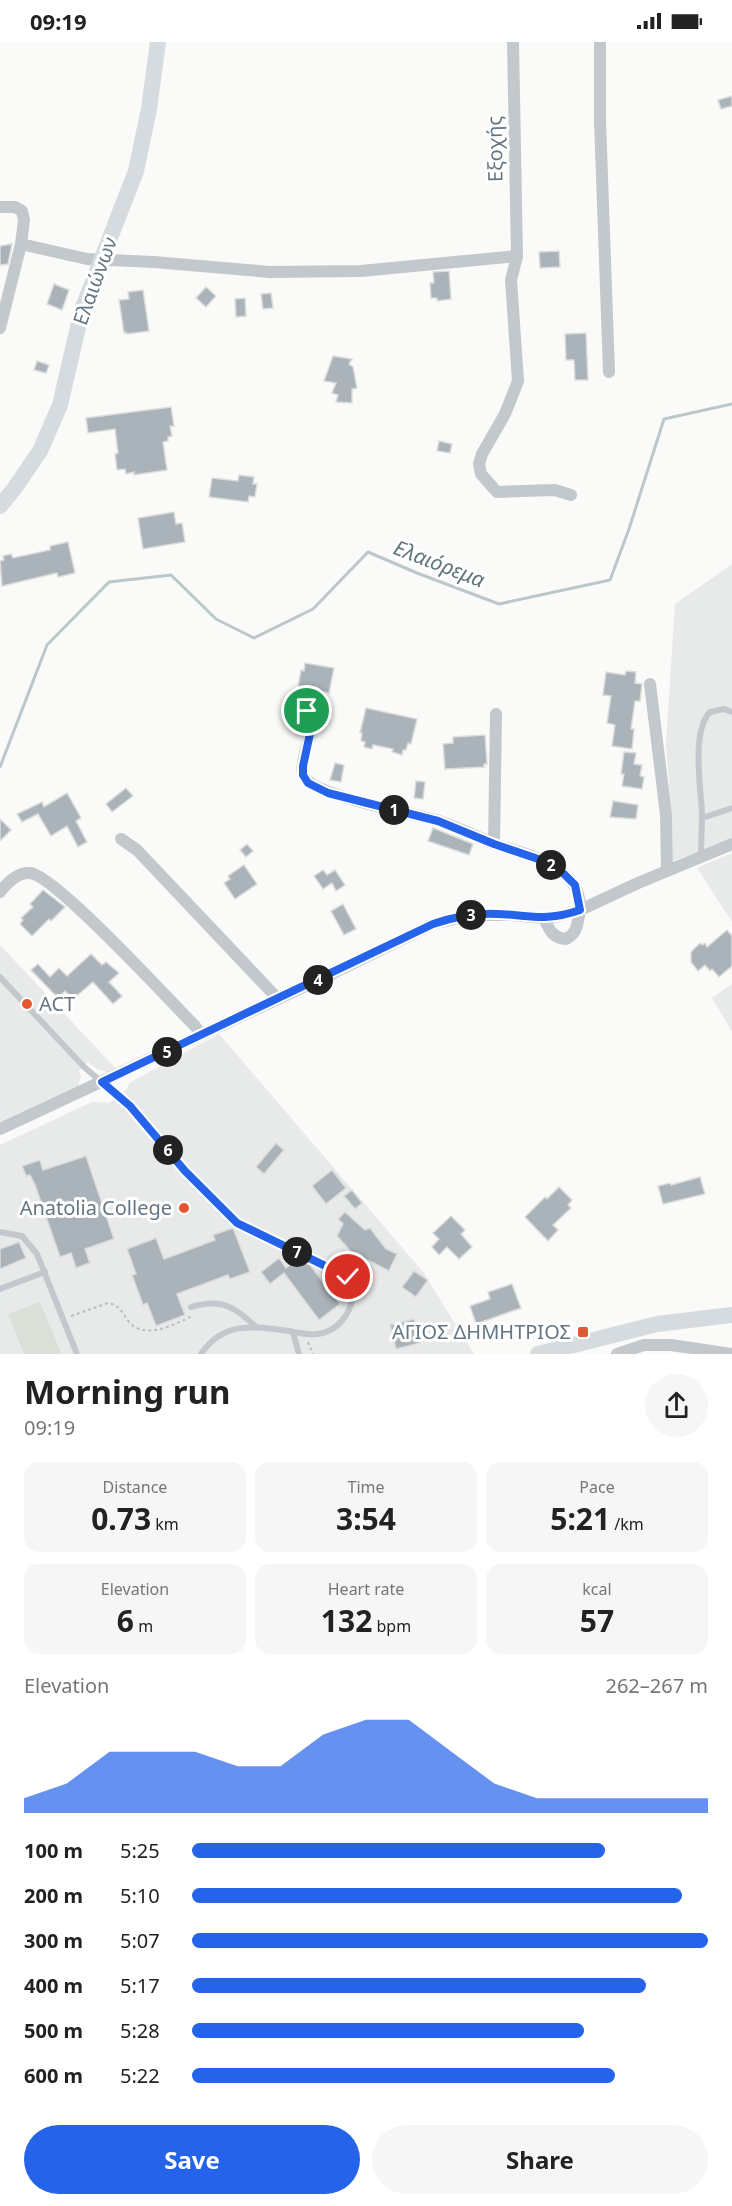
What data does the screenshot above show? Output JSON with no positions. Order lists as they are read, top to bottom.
{
  "streets": {
    "street": ["Εξοχής", "Ελαιώνων"]
  },
  "water": ["Ελαιόρεμα"],
  "places": {
    "other": ["ACT", "Anatolia College"],
    "transit": ["ΑΓΙΟΣ ΔΗΜΗΤΡΙΟΣ"]
  },
  "page": {
    "status": "09:19",
    "pins": [
      "1",
      "2",
      "3",
      "4",
      "5",
      "6",
      "7"
    ],
    "heading": ["Morning run", "09:19"],
    "stats": [
      ["Distance", "0.73 km"],
      ["Time", "3:54"],
      ["Pace", "5:21 /km"],
      ["Elevation", "6 m"],
      ["Heart rate", "132 bpm"],
      ["kcal", "57"]
    ],
    "chart": ["Elevation", "262–267 m"],
    "list": [
      {
        "name": "100 m",
        "note": "5:25"
      },
      {
        "name": "200 m",
        "note": "5:10"
      },
      {
        "name": "300 m",
        "note": "5:07"
      },
      {
        "name": "400 m",
        "note": "5:17"
      },
      {
        "name": "500 m",
        "note": "5:28"
      },
      {
        "name": "600 m",
        "note": "5:22"
      }
    ],
    "buttons": ["Save", "Share"]
  }
}
